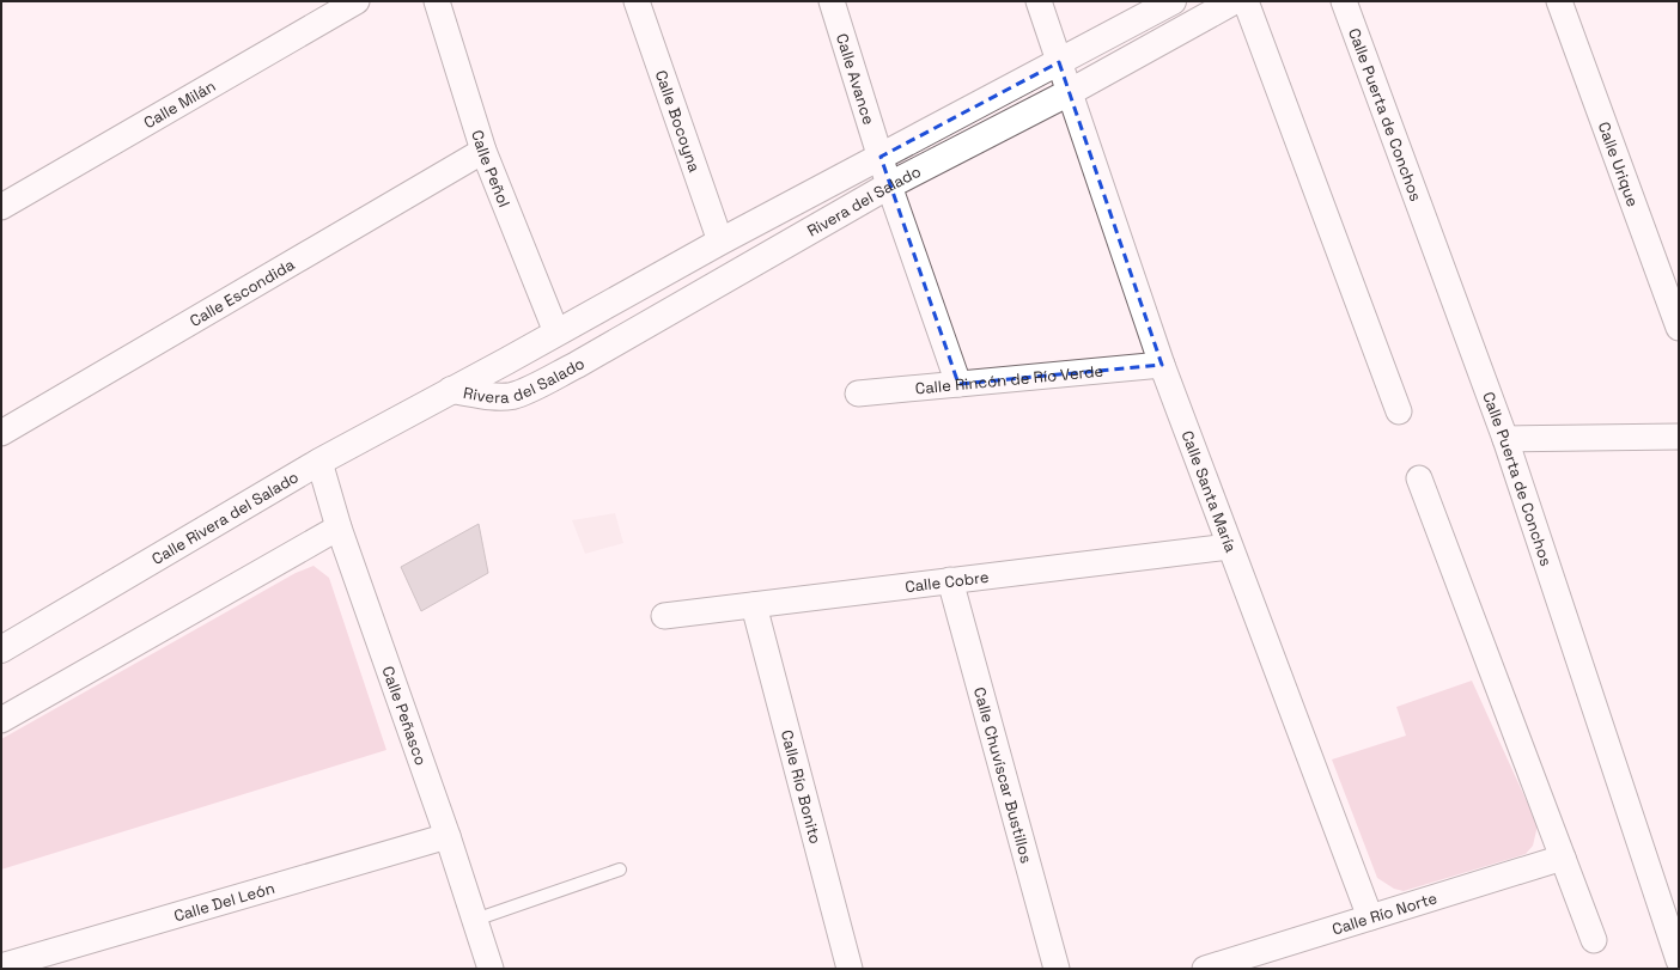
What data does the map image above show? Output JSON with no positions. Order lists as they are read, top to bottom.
{
  "streets": {
    "street": [
      "Calle Avance",
      "Calle Milán",
      "Calle Puerta de Conchos",
      "Calle Bocoyna",
      "Calle Urique",
      "Calle Peñol",
      "Rivera del Salado",
      "Calle Escondida",
      "Calle Rincón de Río Verde",
      "Calle Santa María",
      "Calle Rivera del Salado",
      "Calle Cobre",
      "Calle Peñasco",
      "Calle Chuvíscar Bustillos",
      "Calle Río Bonito",
      "Calle Del León",
      "Calle Río Norte"
    ]
  },
  "crossings": [
    ["Calle Avance", "Rivera del Salado"],
    ["Calle Bocoyna", "Rivera del Salado"],
    ["Calle Peñol", "Rivera del Salado"],
    ["Calle Peñol", "Calle Escondida"],
    ["Rivera del Salado", "Calle Santa María"],
    ["Rivera del Salado", "Calle Rivera del Salado"],
    ["Calle Rincón de Río Verde", "Calle Santa María"],
    ["Calle Santa María", "Calle Cobre"],
    ["Calle Santa María", "Calle Río Norte"],
    ["Calle Rivera del Salado", "Calle Peñasco"],
    ["Calle Cobre", "Calle Chuvíscar Bustillos"],
    ["Calle Cobre", "Calle Río Bonito"],
    ["Calle Peñasco", "Calle Del León"]
  ]
}
